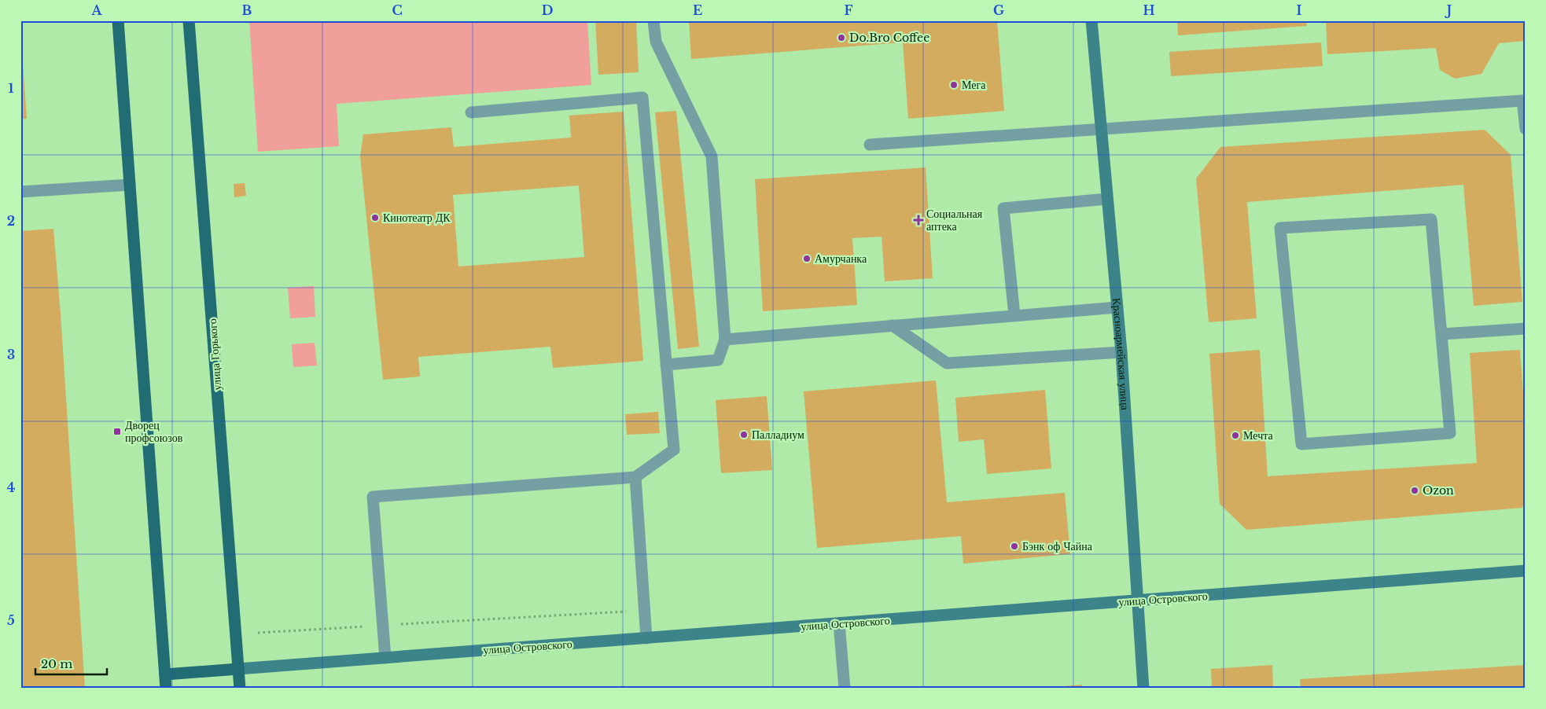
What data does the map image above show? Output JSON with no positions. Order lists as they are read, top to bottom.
{
  "streets": {
    "main road": ["улица Горького", "улица Островского"],
    "street": ["Красноармейская улица"]
  },
  "crossings": [
    ["улица Горького", "улица Островского"],
    ["Красноармейская улица", "улица Островского"]
  ],
  "places": {
    "other": [
      "Do.Bro Coffee",
      "Мега",
      "Кинотеатр ДК",
      "Амурчанка",
      "Палладиум",
      "Мечта",
      "Ozon",
      "Бэнк оф Чайна"
    ],
    "health": ["Социальная аптека"],
    "transit": ["Дворец профсоюзов"]
  },
  "scale_bar": "20 m",
  "grid": {
    "columns": [
      "A",
      "B",
      "C",
      "D",
      "E",
      "F",
      "G",
      "H",
      "I",
      "J"
    ],
    "rows": [
      "1",
      "2",
      "3",
      "4",
      "5"
    ]
  }
}
